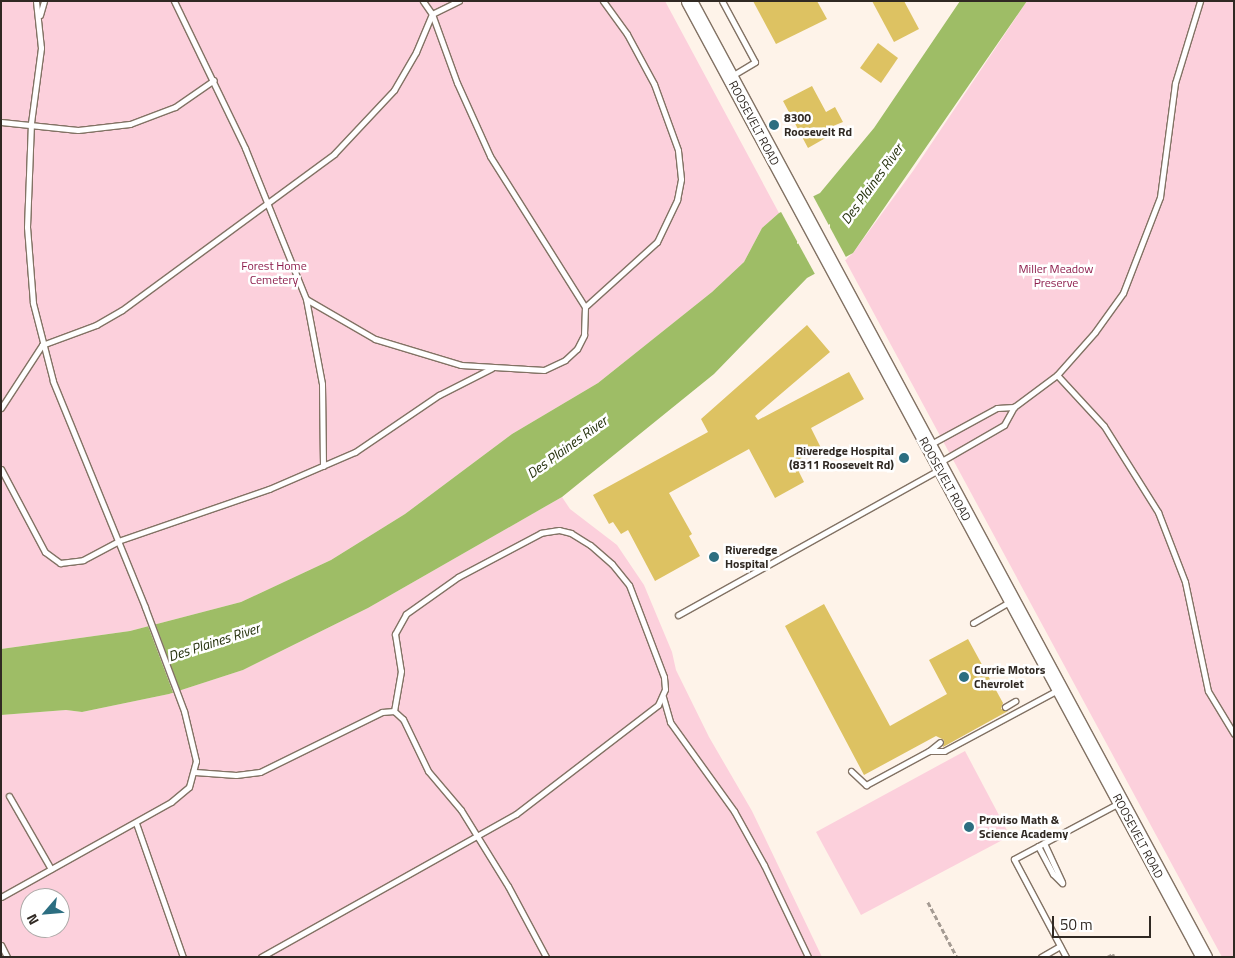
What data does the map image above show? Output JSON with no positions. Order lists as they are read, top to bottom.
{
  "streets": {
    "main road": ["ROOSEVELT ROAD"]
  },
  "water": ["Des Plaines River"],
  "parks": ["Forest Home Cemetery", "Miller Meadow Preserve"],
  "places": [
    "8300 Roosevelt Rd",
    "Riveredge Hospital (8311 Roosevelt Rd)",
    "Riveredge Hospital",
    "Currie Motors Chevrolet",
    "Proviso Math & Science Academy"
  ],
  "scale_bar": "50 m",
  "north": "bottom left"
}
